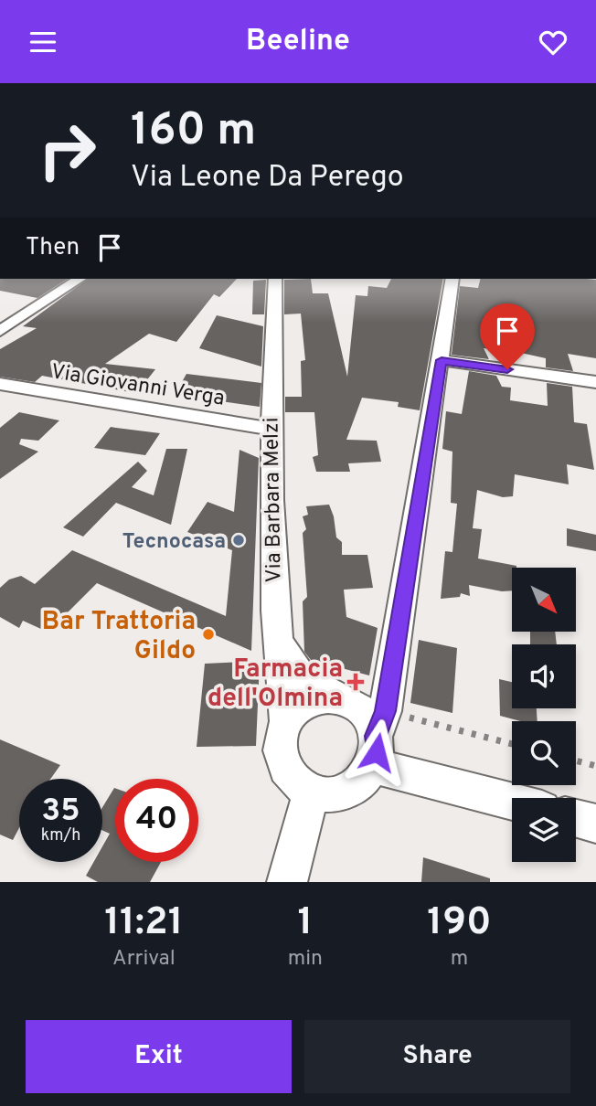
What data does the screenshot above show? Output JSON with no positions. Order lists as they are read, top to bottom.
{
  "streets": {
    "street": ["Via Giovanni Verga", "Via Barbara Melzi"]
  },
  "crossings": [
    ["Via Giovanni Verga", "Via Barbara Melzi"]
  ],
  "places": {
    "other": ["Tecnocasa", "Bar Trattoria Gildo"],
    "health": ["Farmacia dell'Olmina"]
  },
  "north": "bottom right",
  "page": {
    "header": "Beeline",
    "turn": ["160 m", "Via Leone Da Perego"],
    "then": "Then",
    "speed": "35 km/h",
    "limit": "40",
    "eta": [
      "11:21",
      "Arrival",
      "1",
      "min",
      "190",
      "m"
    ],
    "buttons": ["Exit", "Share"]
  }
}
